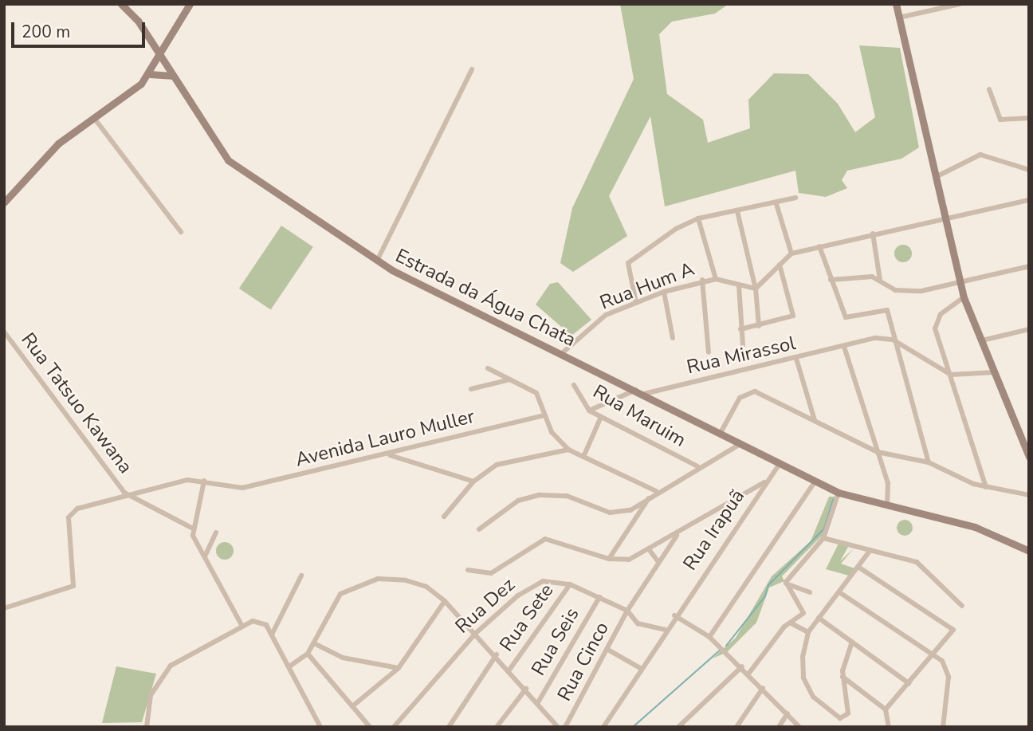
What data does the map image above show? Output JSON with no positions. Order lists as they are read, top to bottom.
{
  "streets": {
    "street": [
      "Rua Hum A",
      "Estrada da Água Chata",
      "Rua Mirassol",
      "Rua Tatsuo Kawana",
      "Rua Maruim",
      "Avenida Lauro Muller",
      "Rua Irapuã",
      "Rua Dez",
      "Rua Sete",
      "Rua Seis",
      "Rua Cinco"
    ]
  },
  "crossings": [
    ["Rua Hum A", "Estrada da Água Chata"],
    ["Estrada da Água Chata", "Rua Mirassol"],
    ["Estrada da Água Chata", "Rua Irapuã"],
    ["Rua Mirassol", "Rua Maruim"],
    ["Rua Irapuã", "Rua Dez"],
    ["Rua Dez", "Rua Sete"],
    ["Rua Dez", "Rua Seis"],
    ["Rua Dez", "Rua Cinco"]
  ],
  "scale_bar": "200 m"
}
